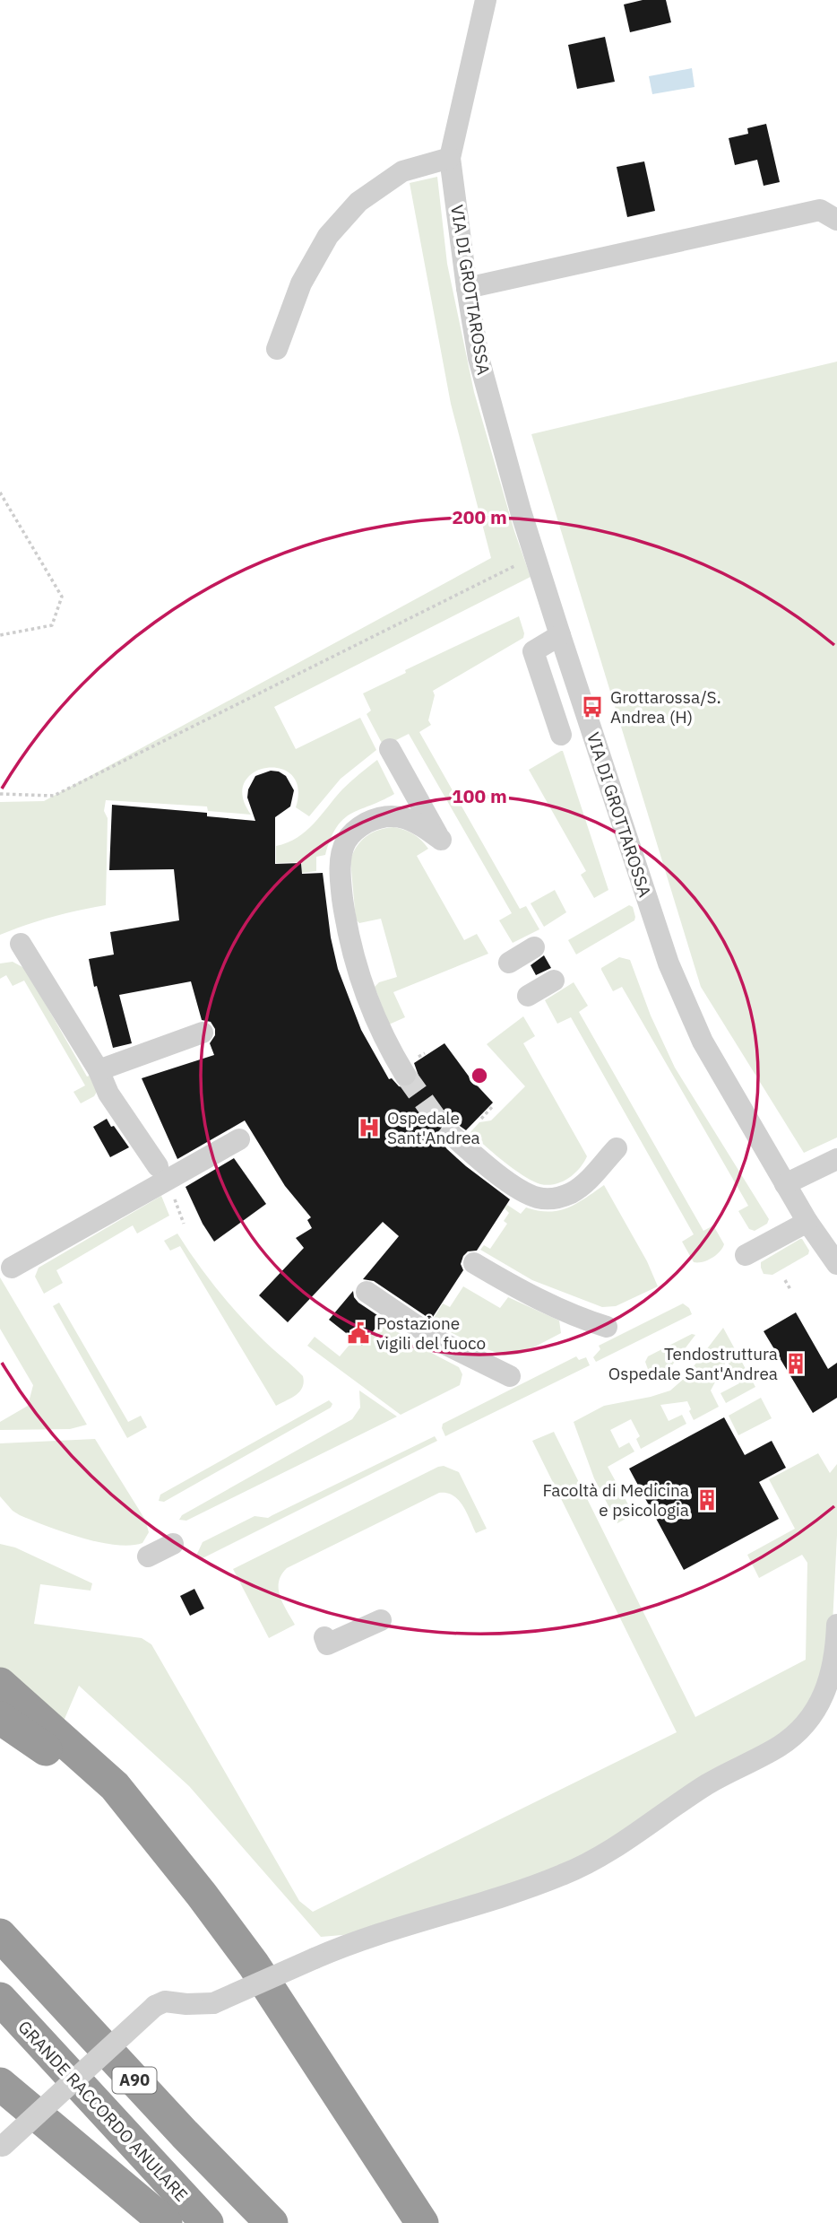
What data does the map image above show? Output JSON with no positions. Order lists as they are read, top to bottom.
{
  "streets": {
    "highway": ["A90", "GRANDE RACCORDO ANULARE"],
    "street": ["VIA DI GROTTAROSSA"]
  },
  "places": {
    "bus stop": ["Grottarossa/S. Andrea (H)"],
    "hospital": ["Ospedale Sant'Andrea"],
    "public building": ["Postazione vigili del fuoco"],
    "building": ["Tendostruttura Ospedale Sant'Andrea", "Facoltà di Medicina e psicologia"]
  },
  "rings": ["200 m", "100 m"]
}
